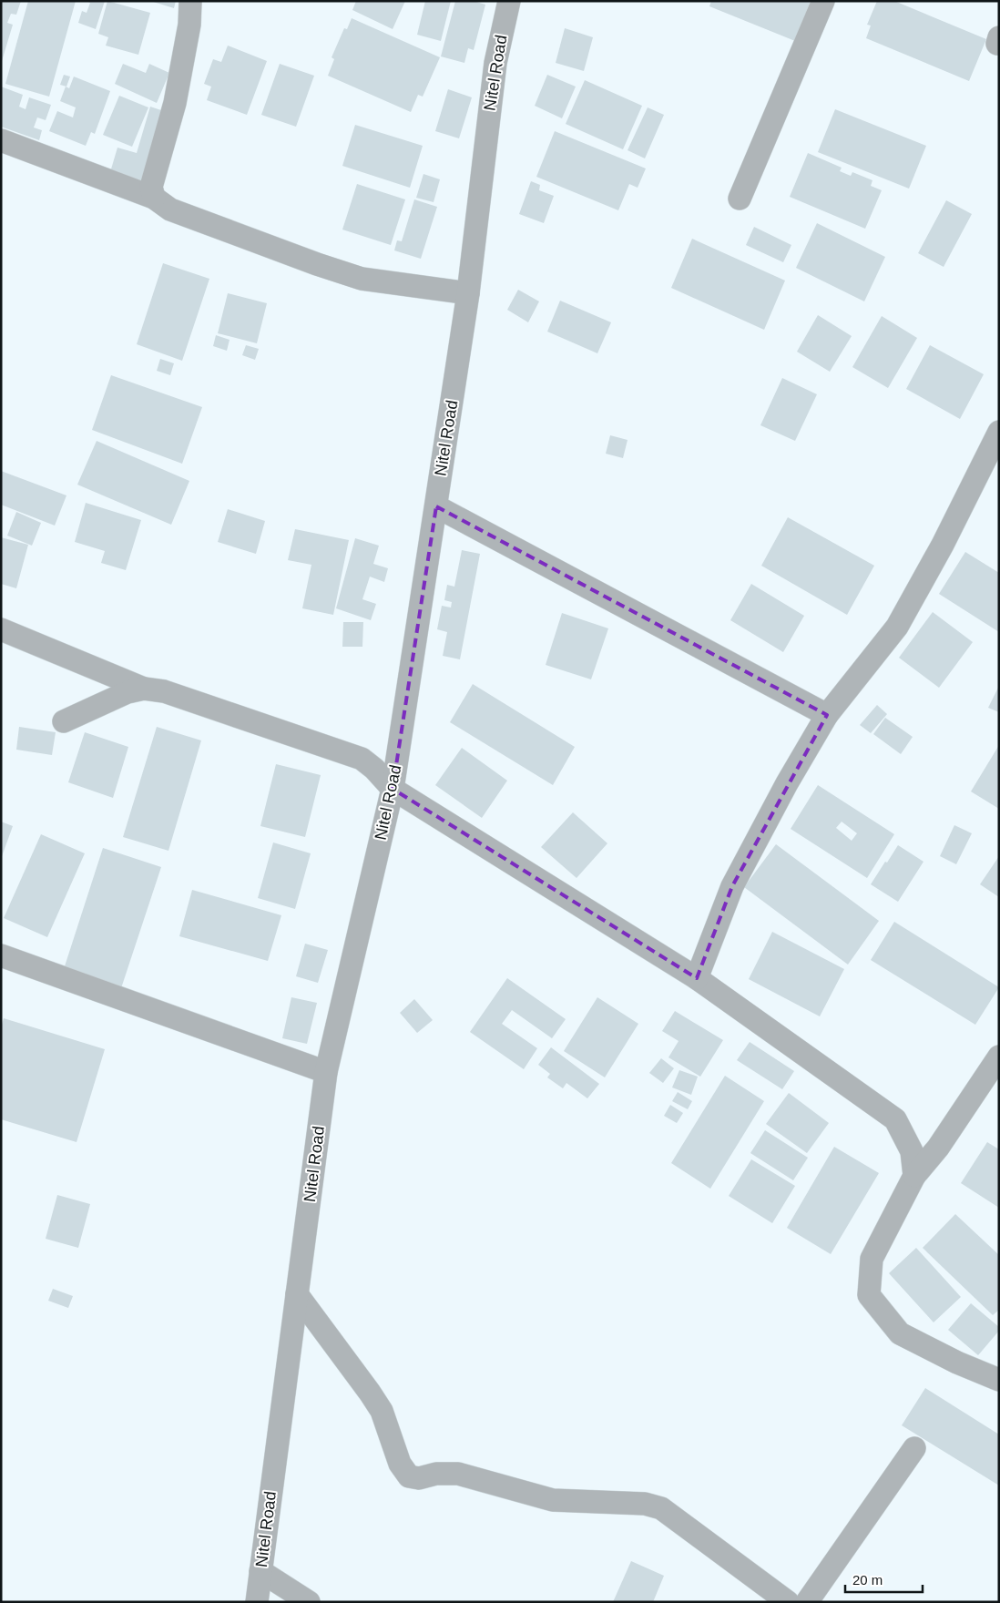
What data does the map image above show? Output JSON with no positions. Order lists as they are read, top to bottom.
{
  "streets": {
    "street": ["Nitel Road"]
  },
  "scale_bar": "20 m"
}
